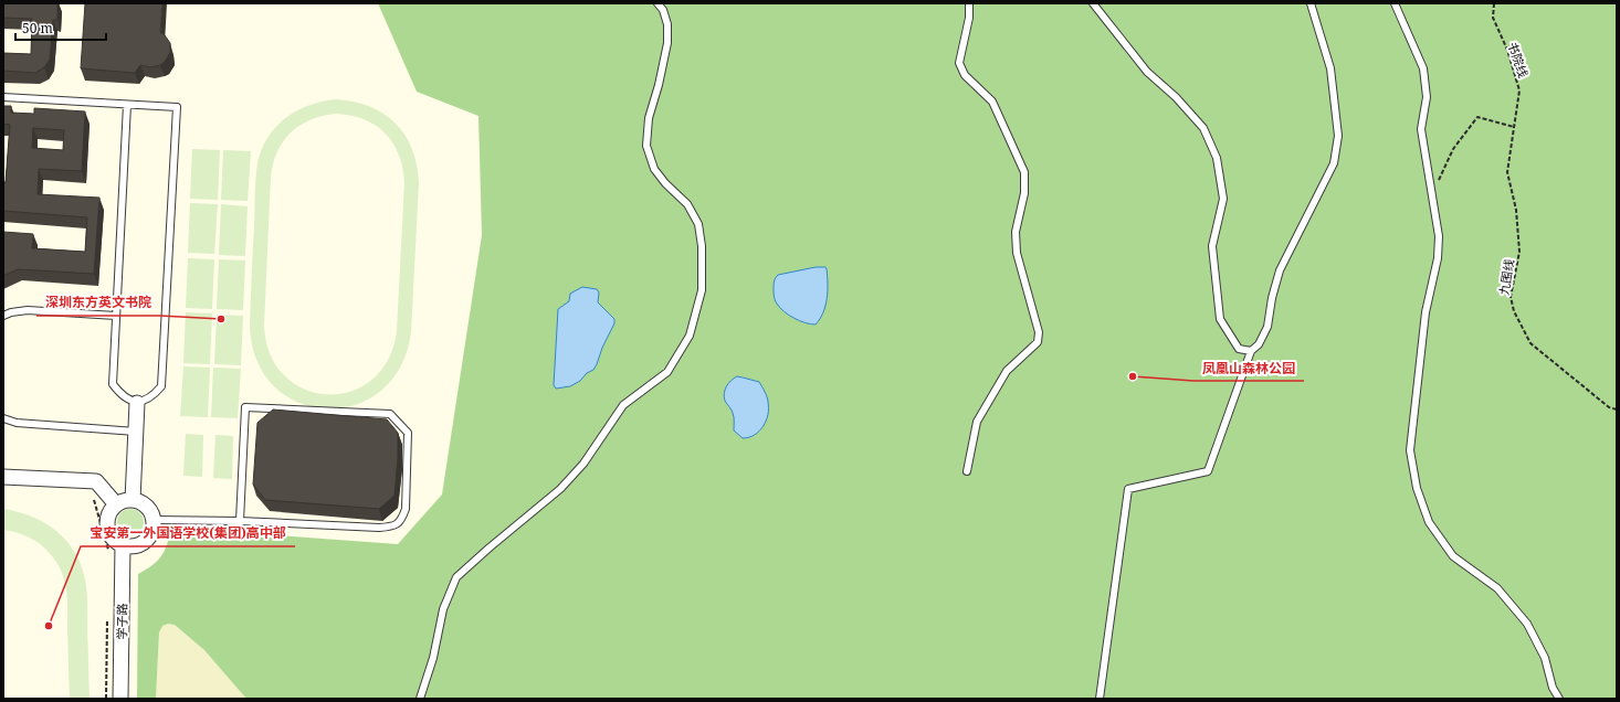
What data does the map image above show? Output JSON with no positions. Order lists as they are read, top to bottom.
{
  "streets": {
    "street": ["学子路"],
    "path": ["书院线", "九围线"]
  },
  "crossings": [
    ["书院线", "九围线"]
  ],
  "places": ["深圳东方英文书院", "凤凰山森林公园", "宝安第一外国语学校(集团)高中部"],
  "scale_bar": "50 m"
}
